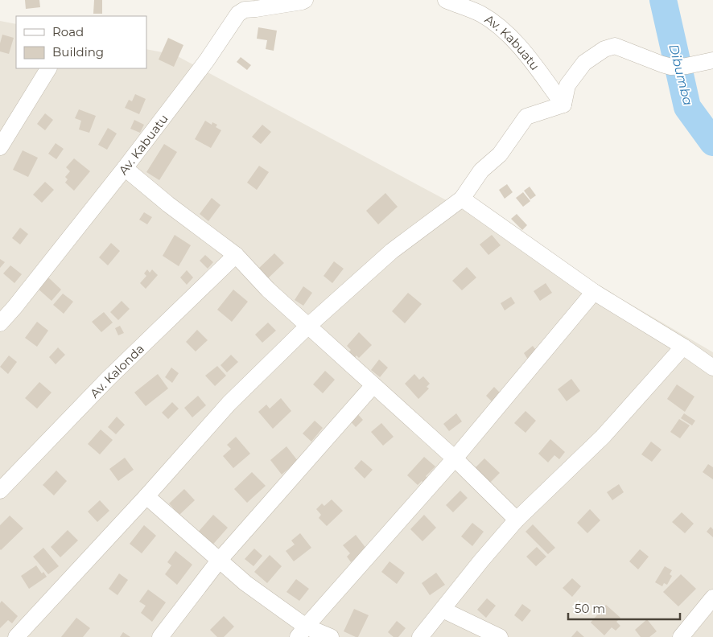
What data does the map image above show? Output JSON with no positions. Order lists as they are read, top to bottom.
{
  "streets": {
    "street": ["Av. Kabuatu", "Av. Kalonda"]
  },
  "water": ["Dibumba"],
  "legend": ["Road", "Building"],
  "scale_bar": "50 m"
}
